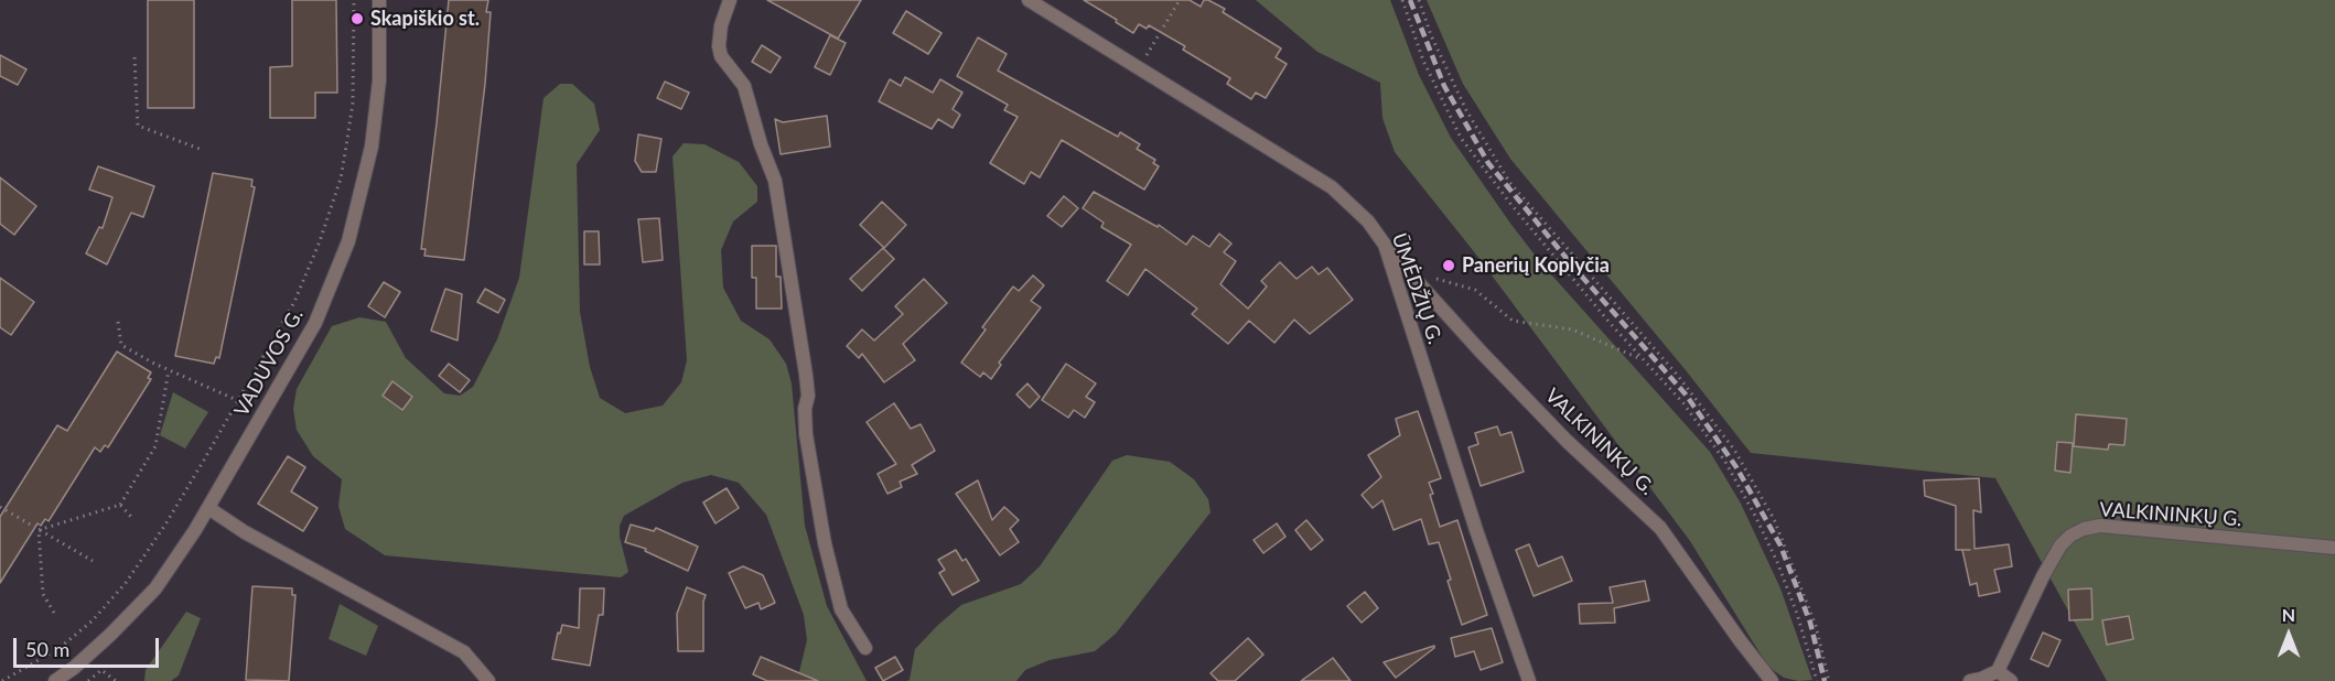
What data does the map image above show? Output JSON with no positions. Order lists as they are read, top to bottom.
{
  "streets": {
    "street": ["ŪMĖDŽIŲ G.", "VADUVOS G.", "VALKININKŲ G."]
  },
  "crossings": [
    ["ŪMĖDŽIŲ G.", "VALKININKŲ G."]
  ],
  "places": ["Skapiškio st.", "Panerių Koplyčia"],
  "scale_bar": "50 m",
  "north": "top"
}
